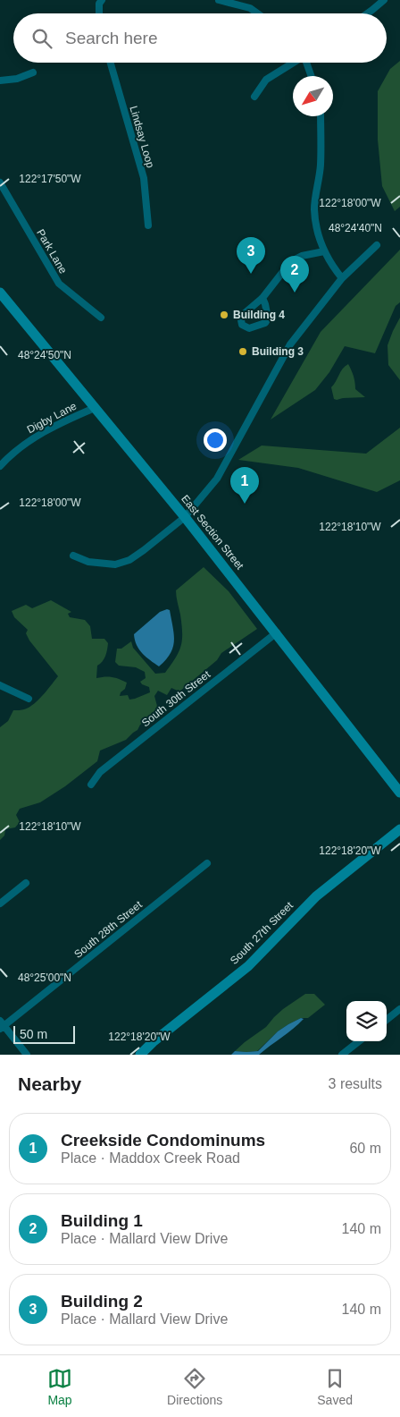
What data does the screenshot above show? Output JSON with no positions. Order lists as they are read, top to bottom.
{
  "streets": {
    "street": [
      "Lindsay Loop",
      "Park Lane",
      "Digby Lane",
      "East Section Street",
      "South 30th Street",
      "South 28th Street",
      "South 27th Street"
    ]
  },
  "crossings": [
    ["Digby Lane", "East Section Street"],
    ["East Section Street", "South 30th Street"]
  ],
  "places": ["Building 4", "Building 3"],
  "scale_bar": "50 m",
  "north": "bottom left",
  "page": {
    "search": "Search here",
    "pins": ["3", "2", "1"],
    "scale": "50 m",
    "heading": ["Nearby", "3 results"],
    "list": [
      {
        "mark": "1",
        "name": "Creekside Condominums",
        "note": "Place · Maddox Creek Road",
        "value": "60 m"
      },
      {
        "mark": "2",
        "name": "Building 1",
        "note": "Place · Mallard View Drive",
        "value": "140 m"
      },
      {
        "mark": "3",
        "name": "Building 2",
        "note": "Place · Mallard View Drive",
        "value": "140 m"
      }
    ],
    "nav": ["Map", "Directions", "Saved"]
  },
  "coordinates": [
    "122°17'50\"W",
    "122°18'00\"W",
    "48°24'40\"N",
    "48°24'50\"N",
    "122°18'10\"W",
    "122°18'20\"W",
    "48°25'00\"N"
  ]
}
